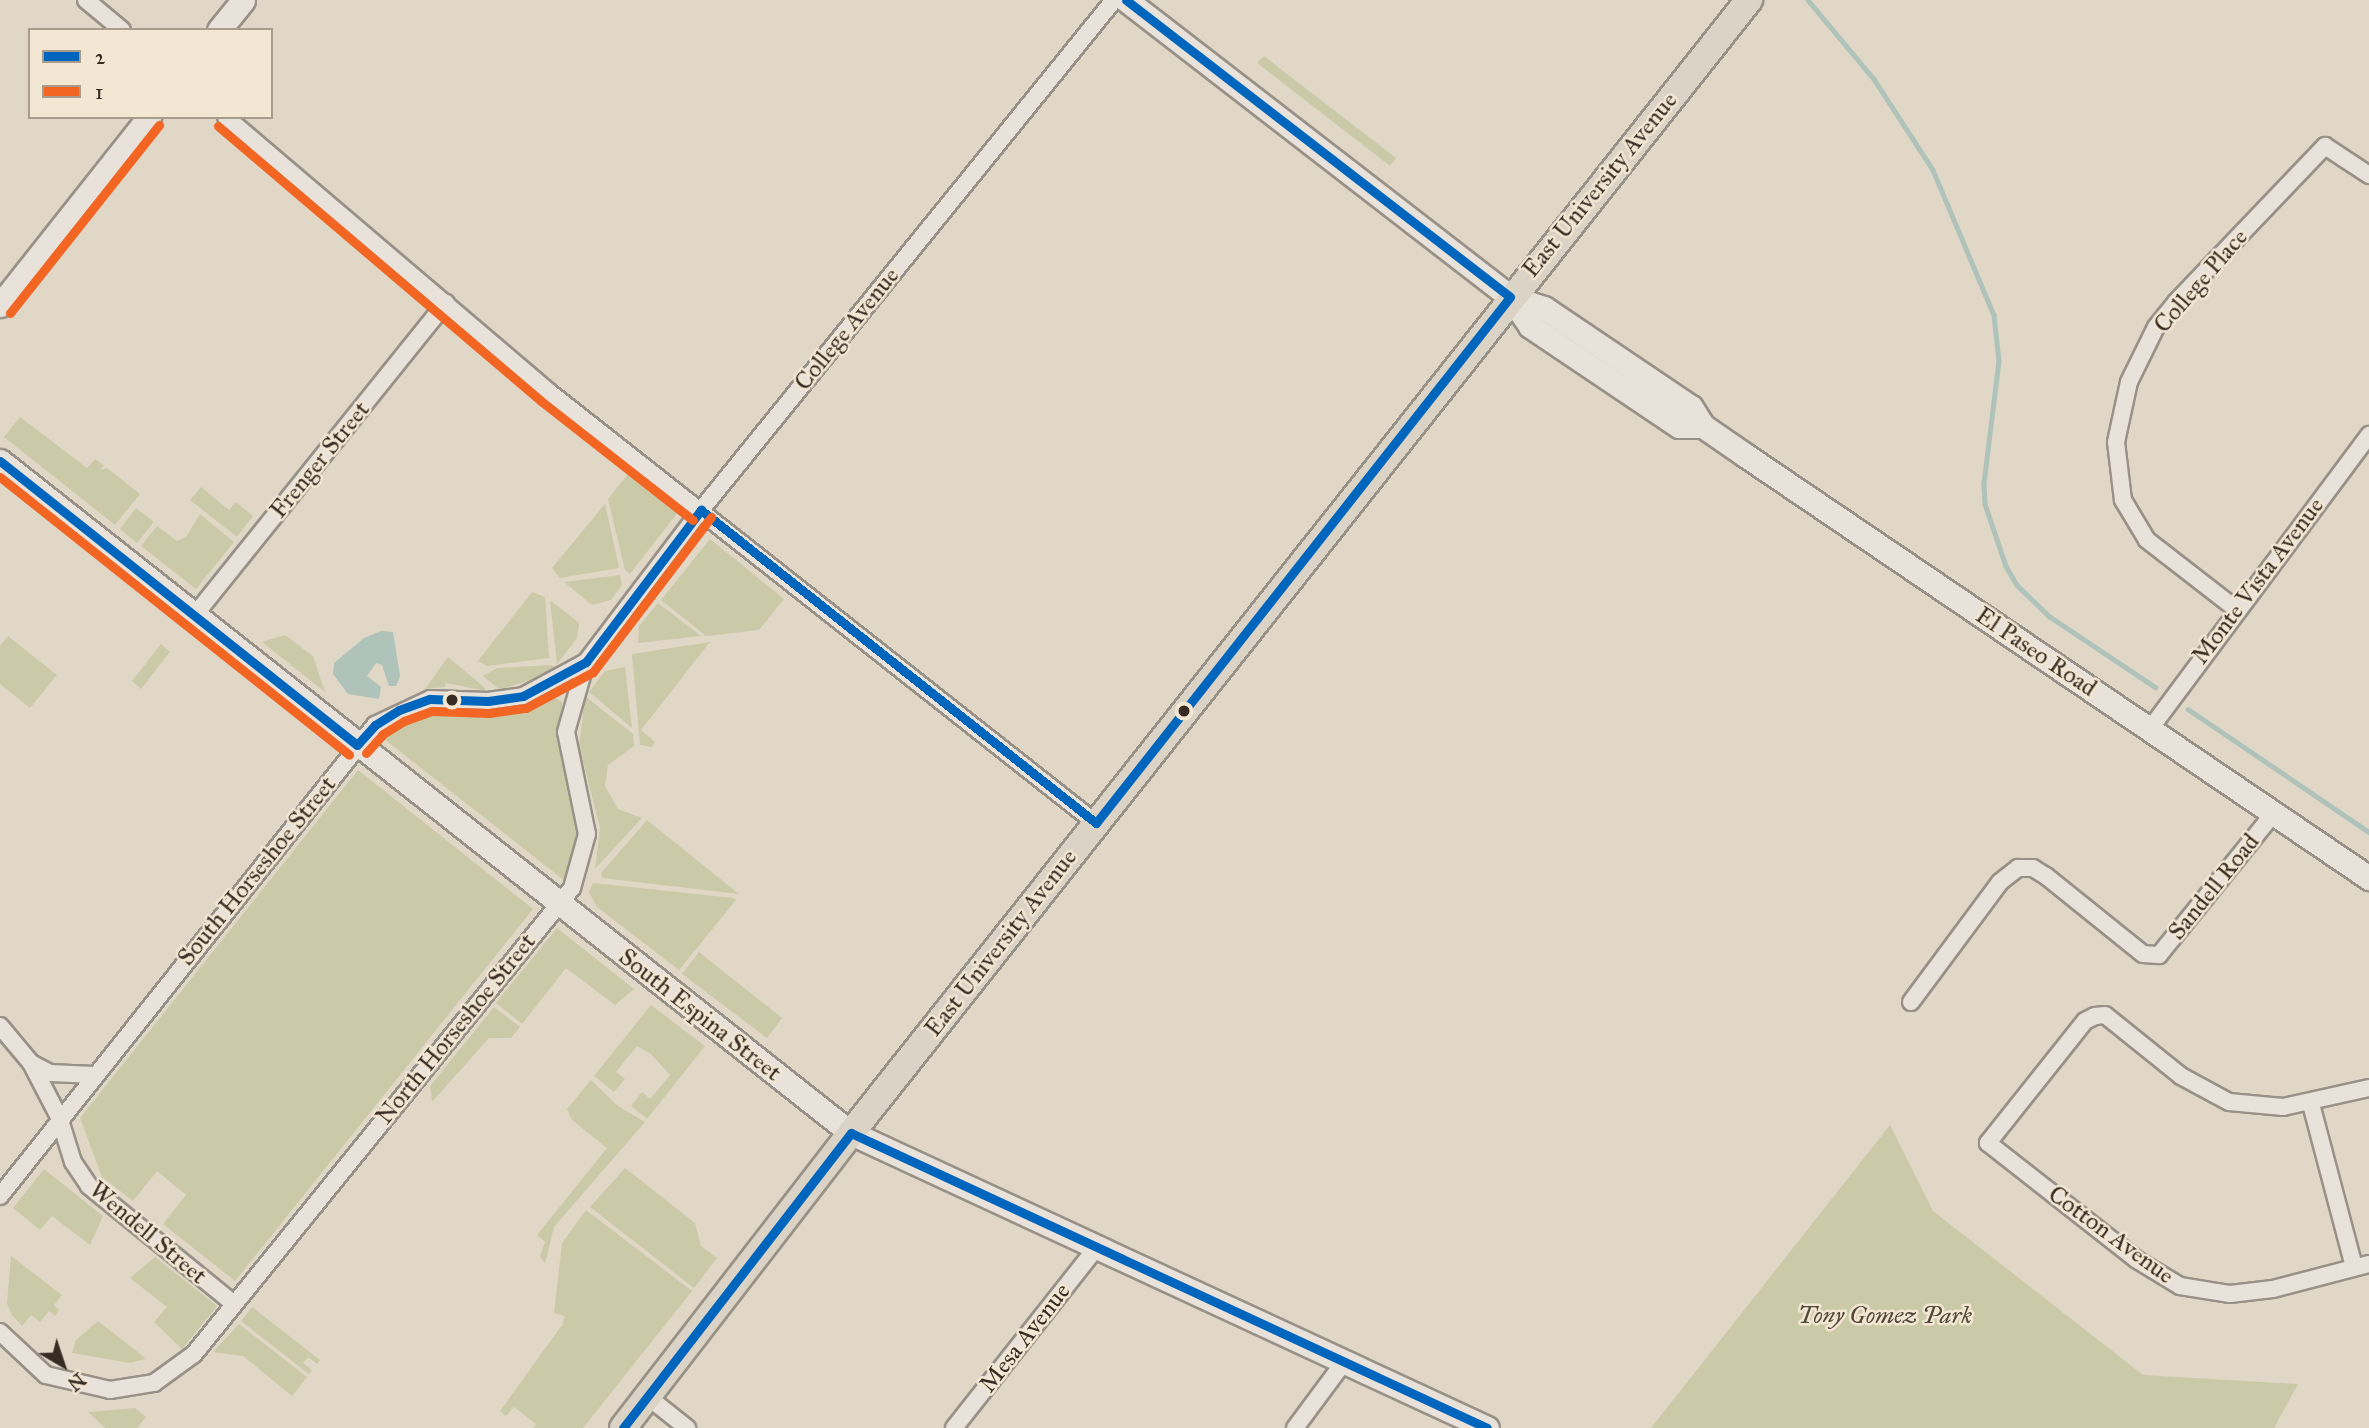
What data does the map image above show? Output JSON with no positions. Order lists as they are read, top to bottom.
{
  "streets": {
    "main road": ["East University Avenue"],
    "street": [
      "College Place",
      "College Avenue",
      "Frenger Street",
      "Monte Vista Avenue",
      "El Paseo Road",
      "South Horseshoe Street",
      "Sandell Road",
      "South Espina Street",
      "North Horseshoe Street",
      "Wendell Street",
      "Cotton Avenue",
      "Mesa Avenue"
    ]
  },
  "crossings": [
    ["East University Avenue", "El Paseo Road"],
    ["East University Avenue", "South Espina Street"],
    ["College Place", "Monte Vista Avenue"],
    ["College Avenue", "South Horseshoe Street"],
    ["College Avenue", "North Horseshoe Street"],
    ["Frenger Street", "South Espina Street"],
    ["Monte Vista Avenue", "El Paseo Road"],
    ["El Paseo Road", "Sandell Road"],
    ["South Horseshoe Street", "South Espina Street"],
    ["South Horseshoe Street", "North Horseshoe Street"],
    ["South Horseshoe Street", "Wendell Street"],
    ["South Espina Street", "North Horseshoe Street"],
    ["South Espina Street", "Mesa Avenue"],
    ["North Horseshoe Street", "Wendell Street"]
  ],
  "parks": ["Tony Gomez Park"],
  "lines": ["transit line 2", "transit line 1"],
  "legend": ["2", "1"],
  "north": "bottom right"
}
